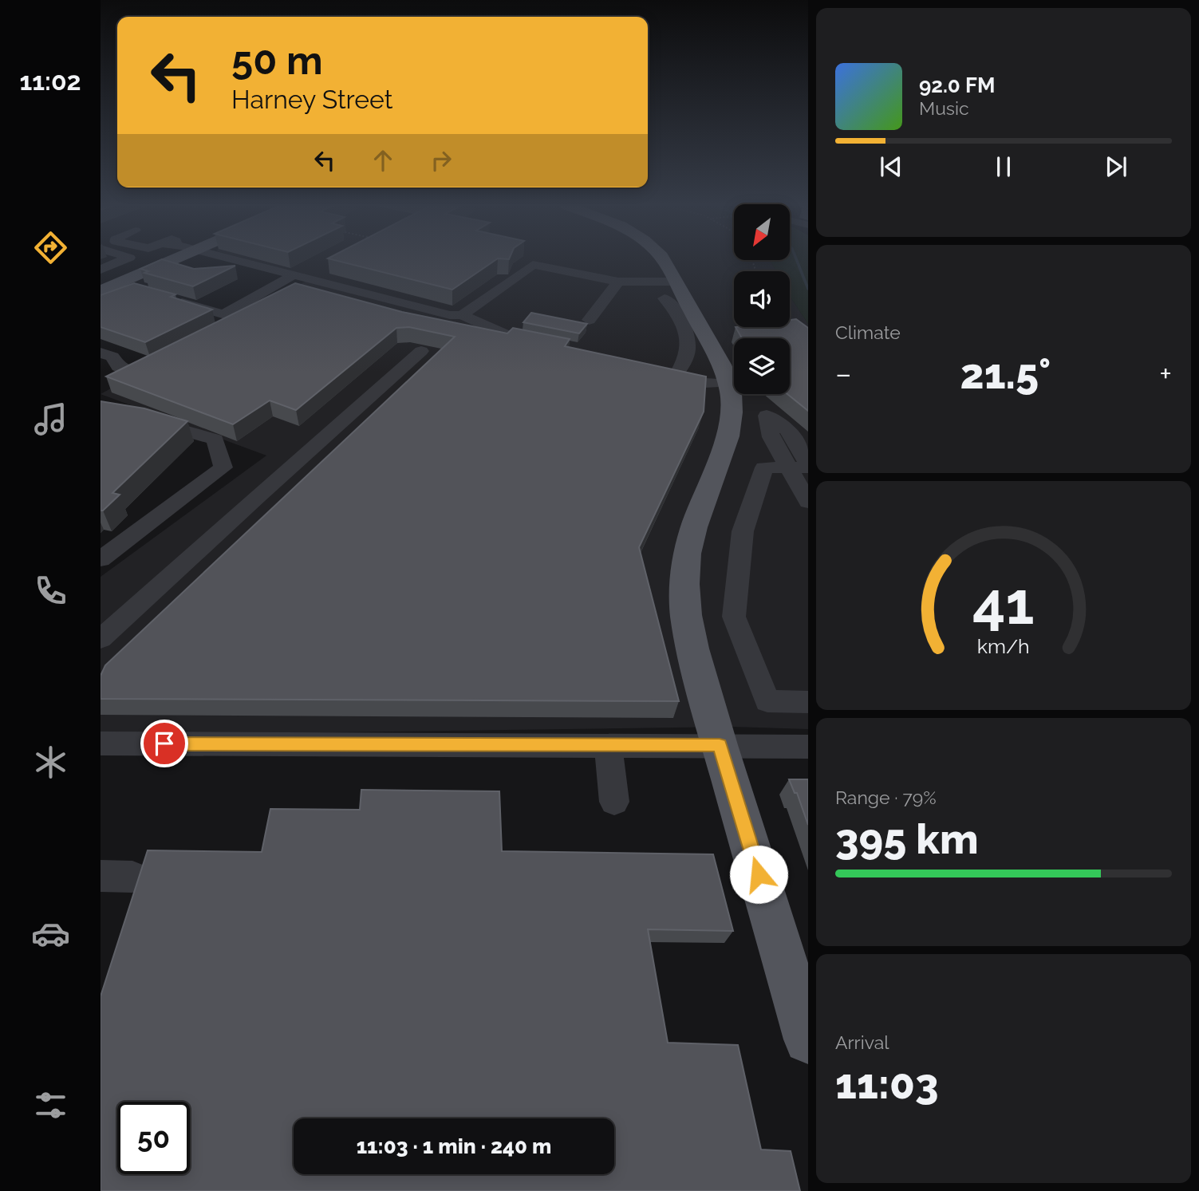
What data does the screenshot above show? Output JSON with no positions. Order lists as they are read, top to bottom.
{
  "north": "bottom left",
  "page": {
    "tabs": "11:02",
    "turn": ["50 m", "Harney Street"],
    "song": ["92.0 FM", "Music"],
    "tile": [
      "Climate",
      ["Range · 79%", "395 km"],
      ["Arrival", "11:03"]
    ],
    "heat": ["−", "21.5°", "+"],
    "limit": "50",
    "trip": "11:03 · 1 min · 240 m",
    "gauge": ["41", "km/h"]
  }
}
